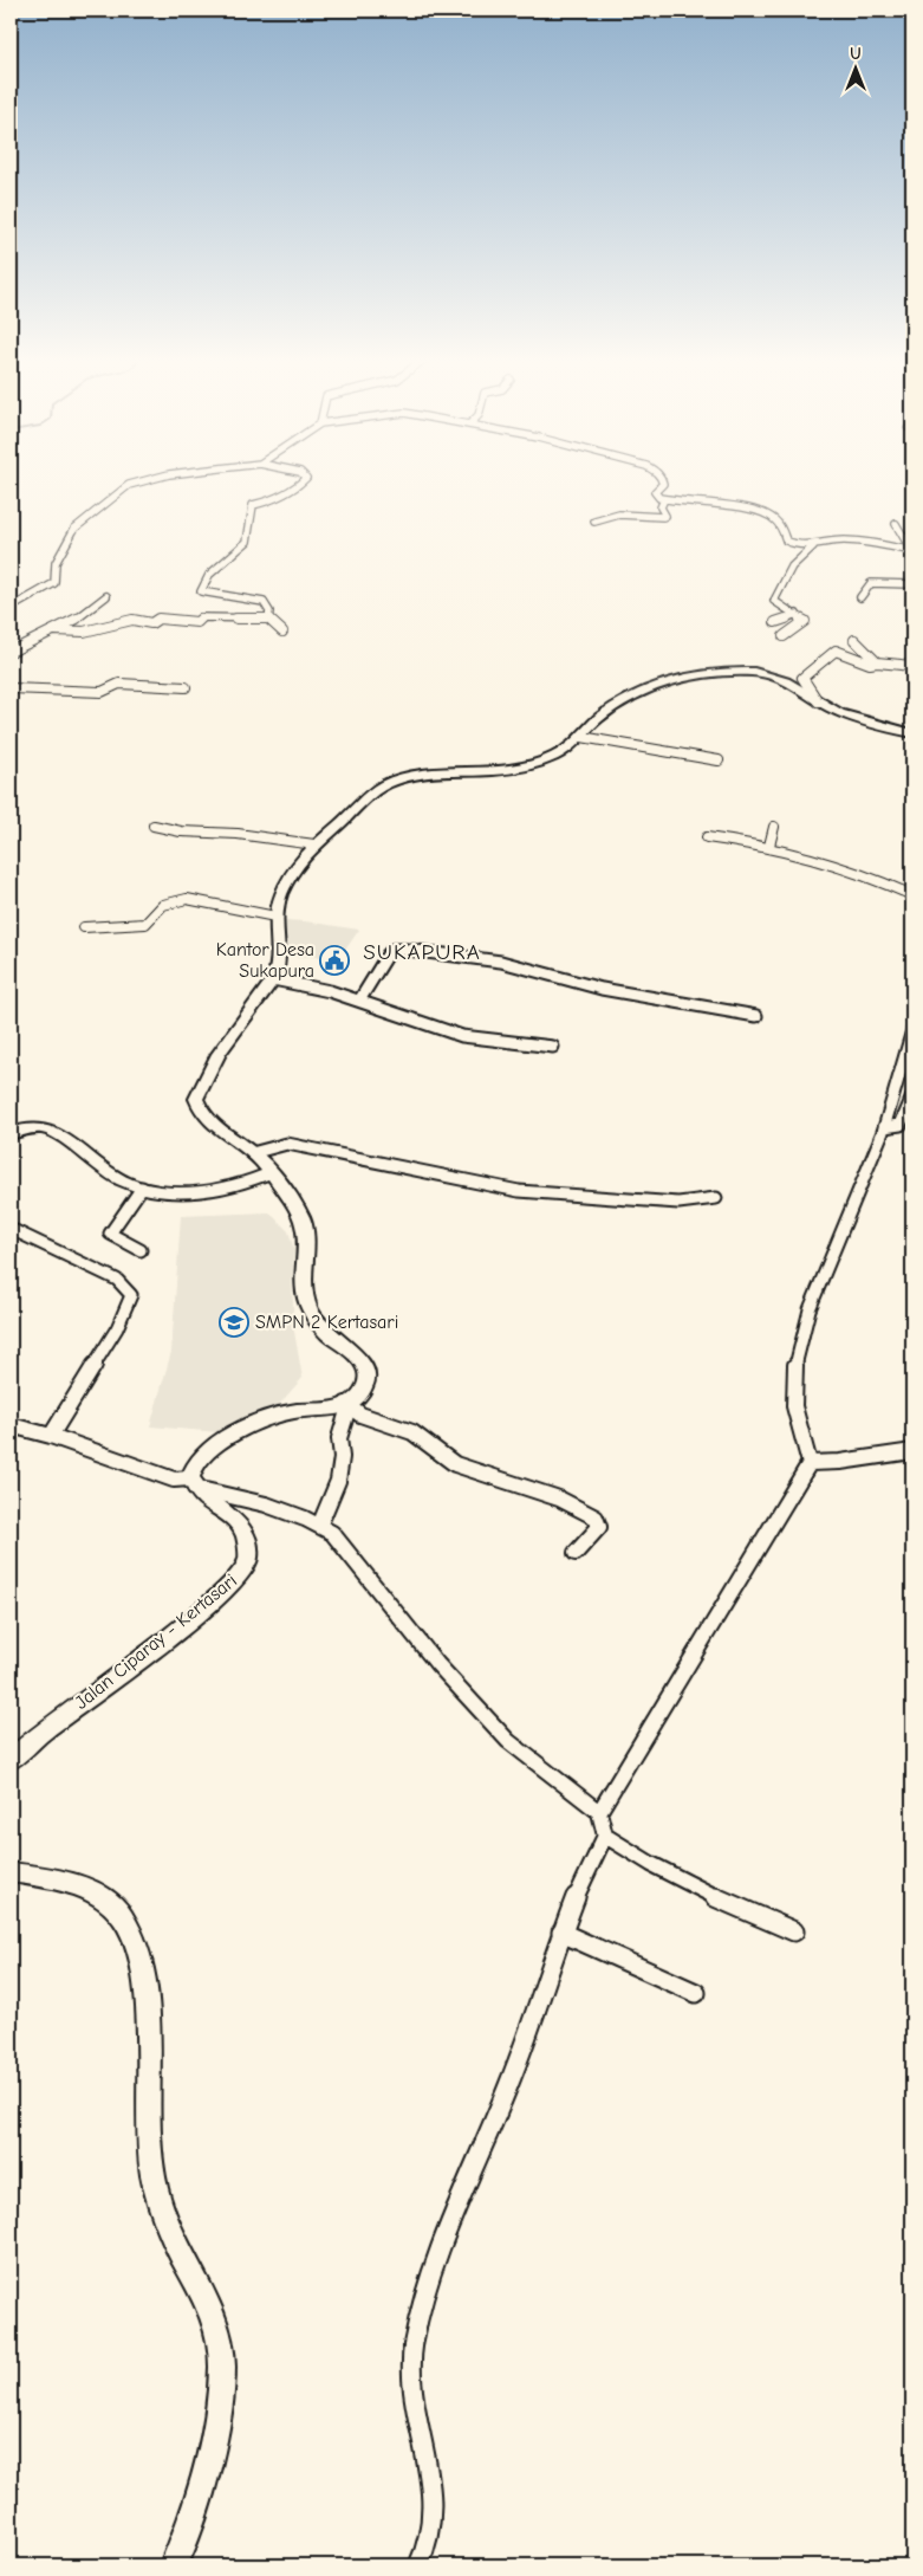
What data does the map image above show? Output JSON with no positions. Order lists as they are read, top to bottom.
{
  "streets": {
    "main road": ["Jalan Ciparay - Kertasari"]
  },
  "districts": ["SUKAPURA"],
  "places": {
    "public building": ["Kantor Desa Sukapura"],
    "school or university": ["SMPN 2 Kertasari"]
  },
  "north": "top"
}
